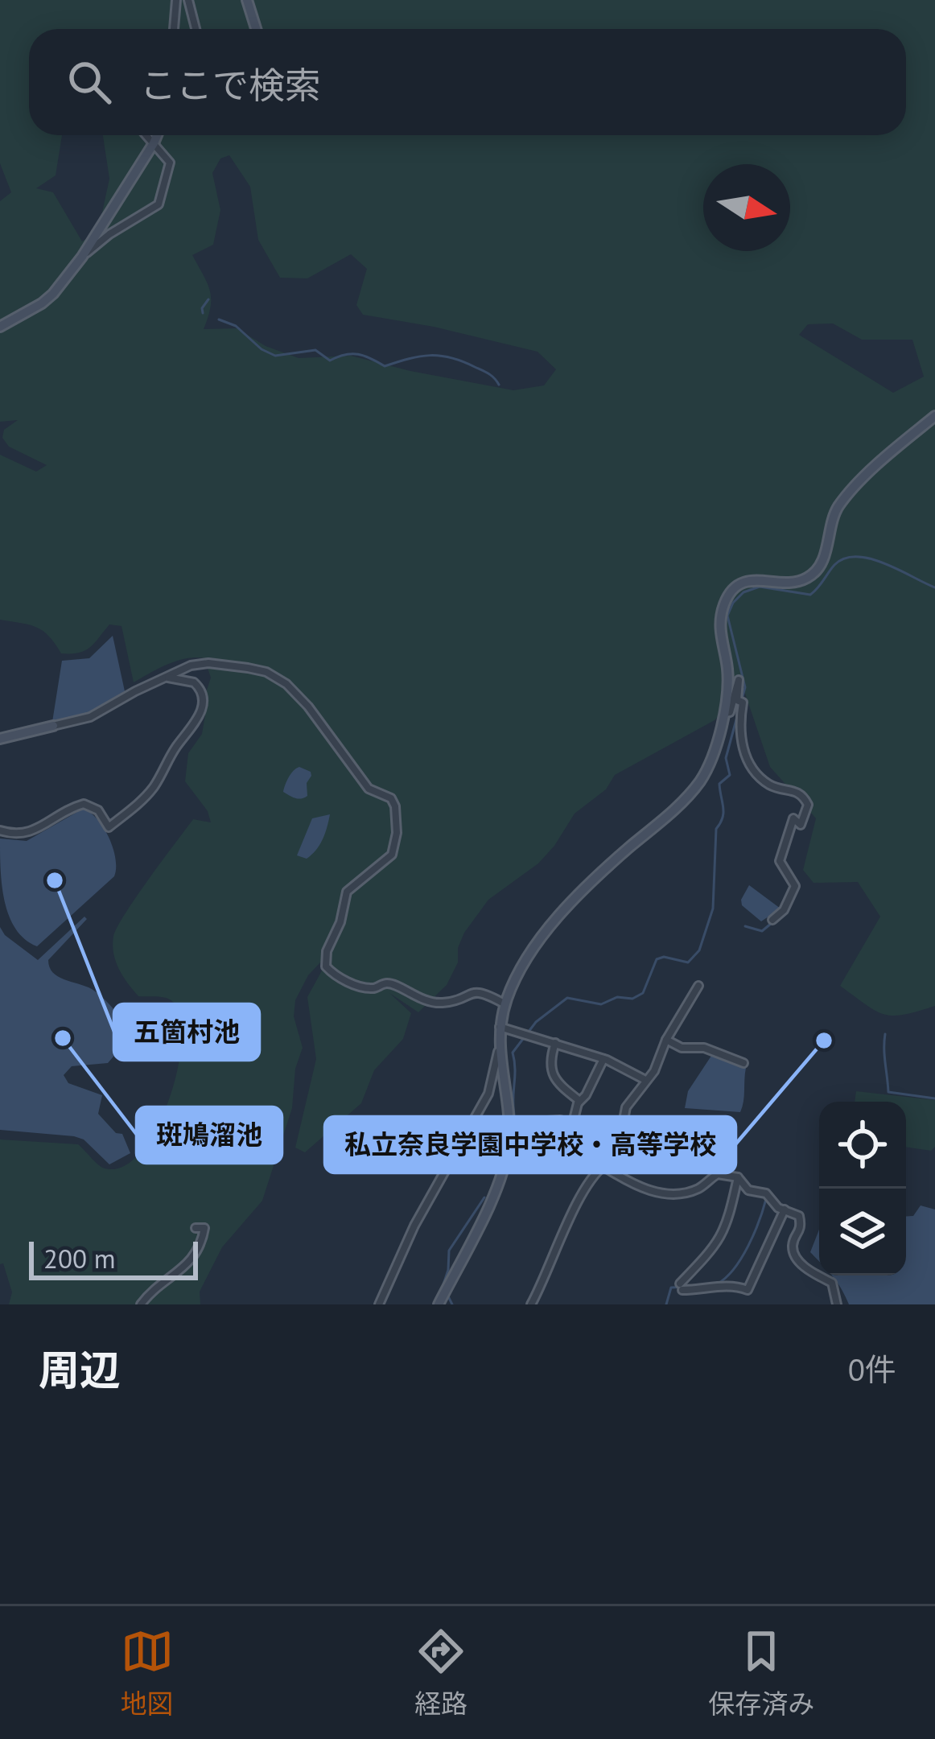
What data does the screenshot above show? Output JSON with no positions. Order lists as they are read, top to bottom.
{
  "places": ["五箇村池", "斑鳩溜池", "私立奈良学園中学校・高等学校"],
  "scale_bar": "200 m",
  "north": "right",
  "page": {
    "search": "ここで検索",
    "scale": "200 m",
    "heading": ["周辺", "0件"],
    "nav": ["地図", "経路", "保存済み"]
  }
}
